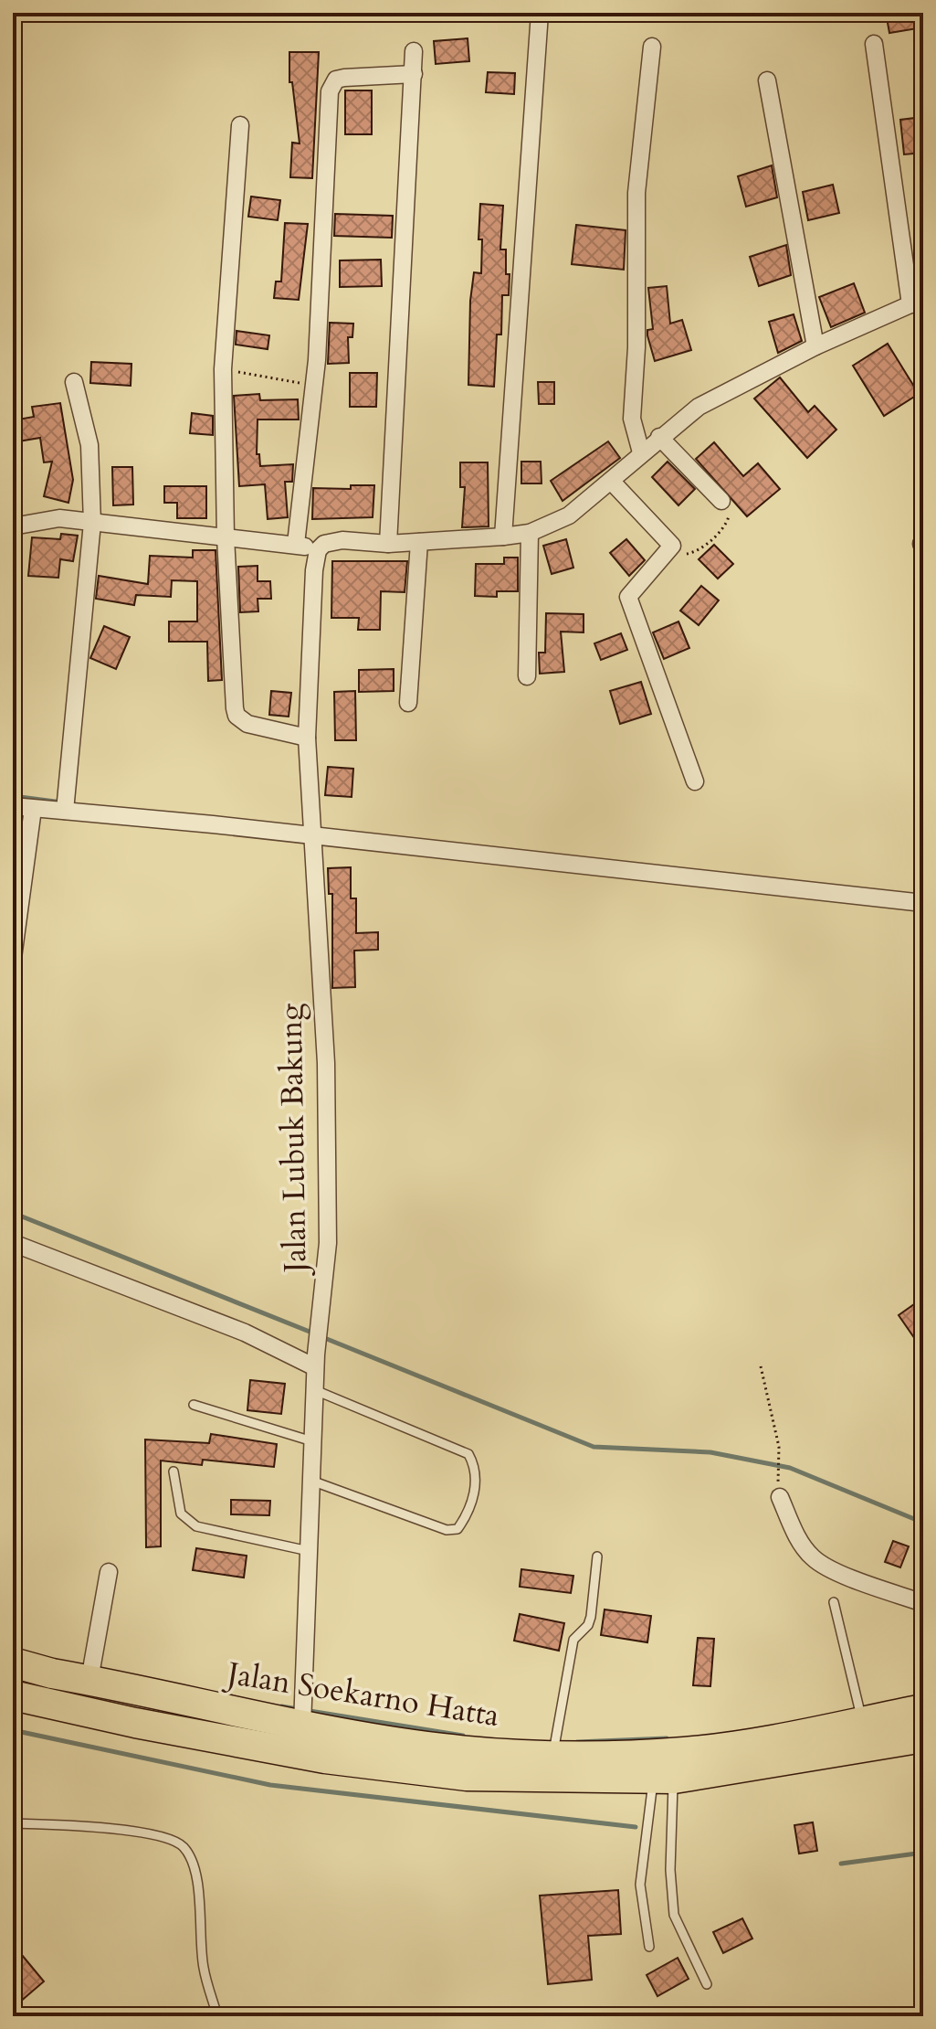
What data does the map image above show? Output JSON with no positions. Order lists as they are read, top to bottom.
{
  "streets": {
    "highway": ["Jalan Soekarno Hatta"],
    "street": ["Jalan Lubuk Bakung"]
  },
  "crossings": [
    ["Jalan Lubuk Bakung", "Jalan Soekarno Hatta"]
  ]
}
